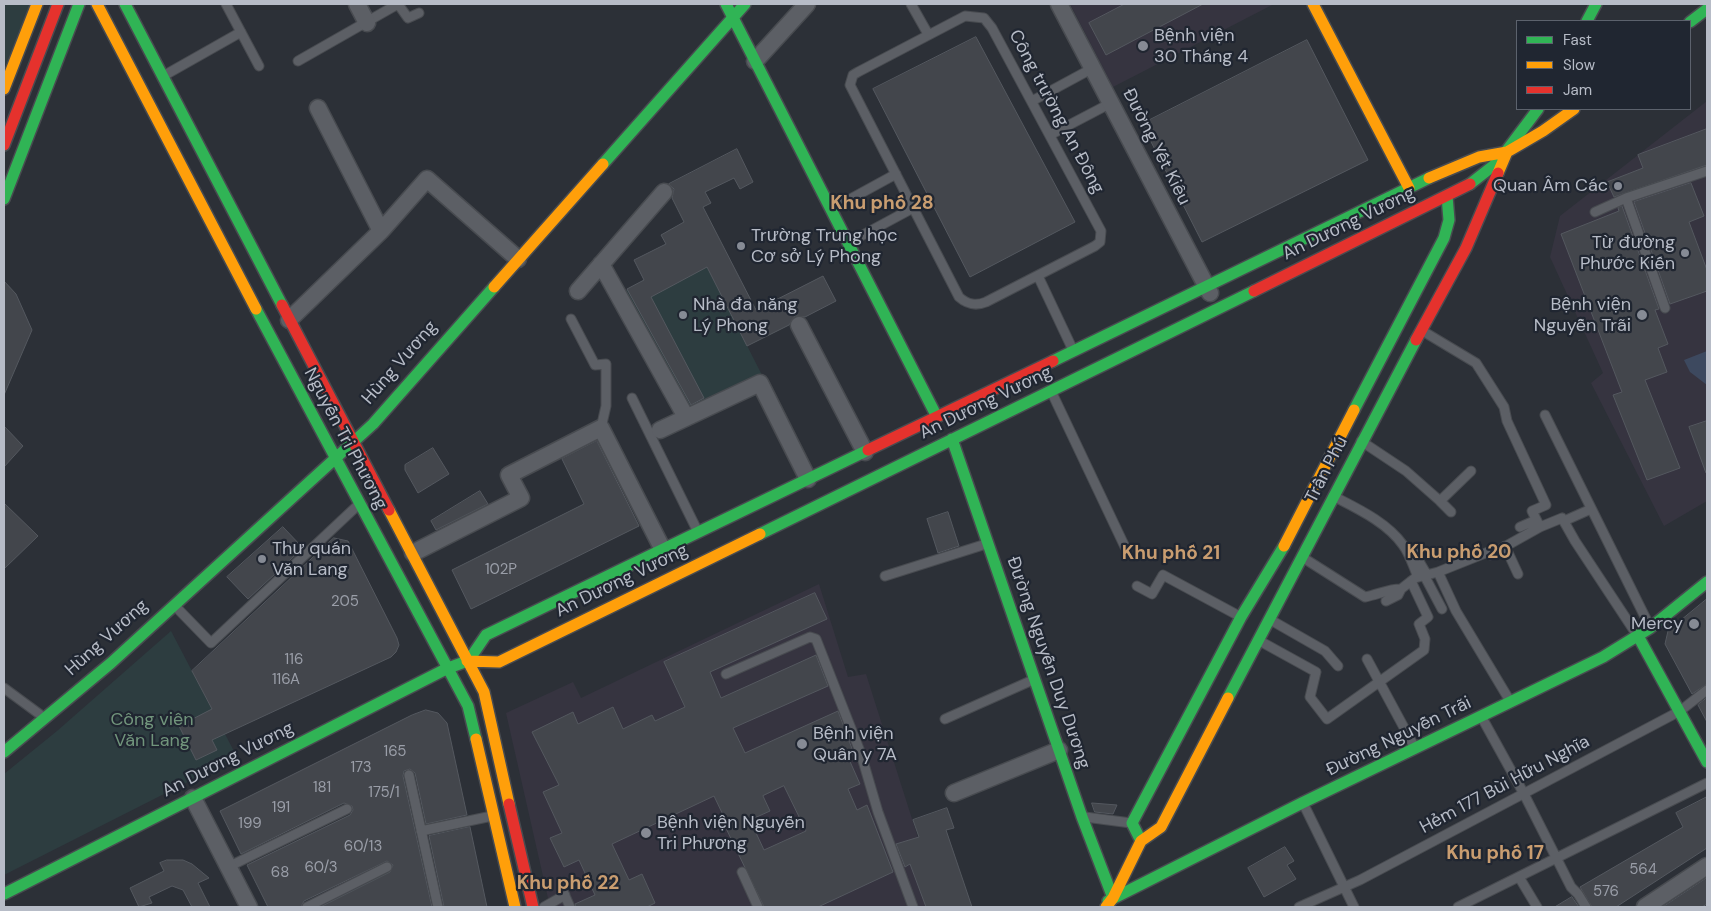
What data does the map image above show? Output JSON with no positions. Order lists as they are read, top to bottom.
{
  "streets": {
    "main road": [
      "An Dương Vương",
      "Hùng Vương",
      "Nguyễn Tri Phương",
      "Trần Phú",
      "Đường Nguyễn Duy Dương",
      "Đường Nguyễn Trãi"
    ],
    "street": ["Đường Yết Kiêu"],
    "lane": ["Công trường An Đông", "Hẻm 177 Bùi Hữu Nghĩa"]
  },
  "crossings": [
    ["Đường Yết Kiêu", "An Dương Vương"],
    ["An Dương Vương", "Nguyễn Tri Phương"],
    ["An Dương Vương", "Trần Phú"],
    ["An Dương Vương", "Đường Nguyễn Duy Dương"],
    ["Hùng Vương", "Nguyễn Tri Phương"],
    ["Hùng Vương", "Đường Nguyễn Duy Dương"],
    ["Trần Phú", "Đường Nguyễn Duy Dương"],
    ["Trần Phú", "Đường Nguyễn Trãi"],
    ["Đường Nguyễn Duy Dương", "Đường Nguyễn Trãi"]
  ],
  "districts": [
    "Khu phố 28",
    "Khu phố 20",
    "Khu phố 21",
    "Khu phố 17",
    "Khu phố 22"
  ],
  "parks": ["Công viên Văn Lang"],
  "places": [
    "Bệnh viện 30 Tháng 4",
    "Quan Âm Các",
    "Trường Trung học Cơ sở Lý Phong",
    "Từ đường Phước Kiến",
    "Nhà đa năng Lý Phong",
    "Bệnh viện Nguyễn Trãi",
    "Thư quán Văn Lang",
    "Mercy",
    "Bệnh viện Quân y 7A",
    "Bệnh viện Nguyễn Tri Phương"
  ],
  "house_numbers": [
    "102P",
    "205",
    "116",
    "116A",
    "165",
    "173",
    "181",
    "175/1",
    "191",
    "199",
    "60/13",
    "60/3",
    "564",
    "68",
    "576"
  ],
  "legend": ["Fast", "Slow", "Jam"]
}
